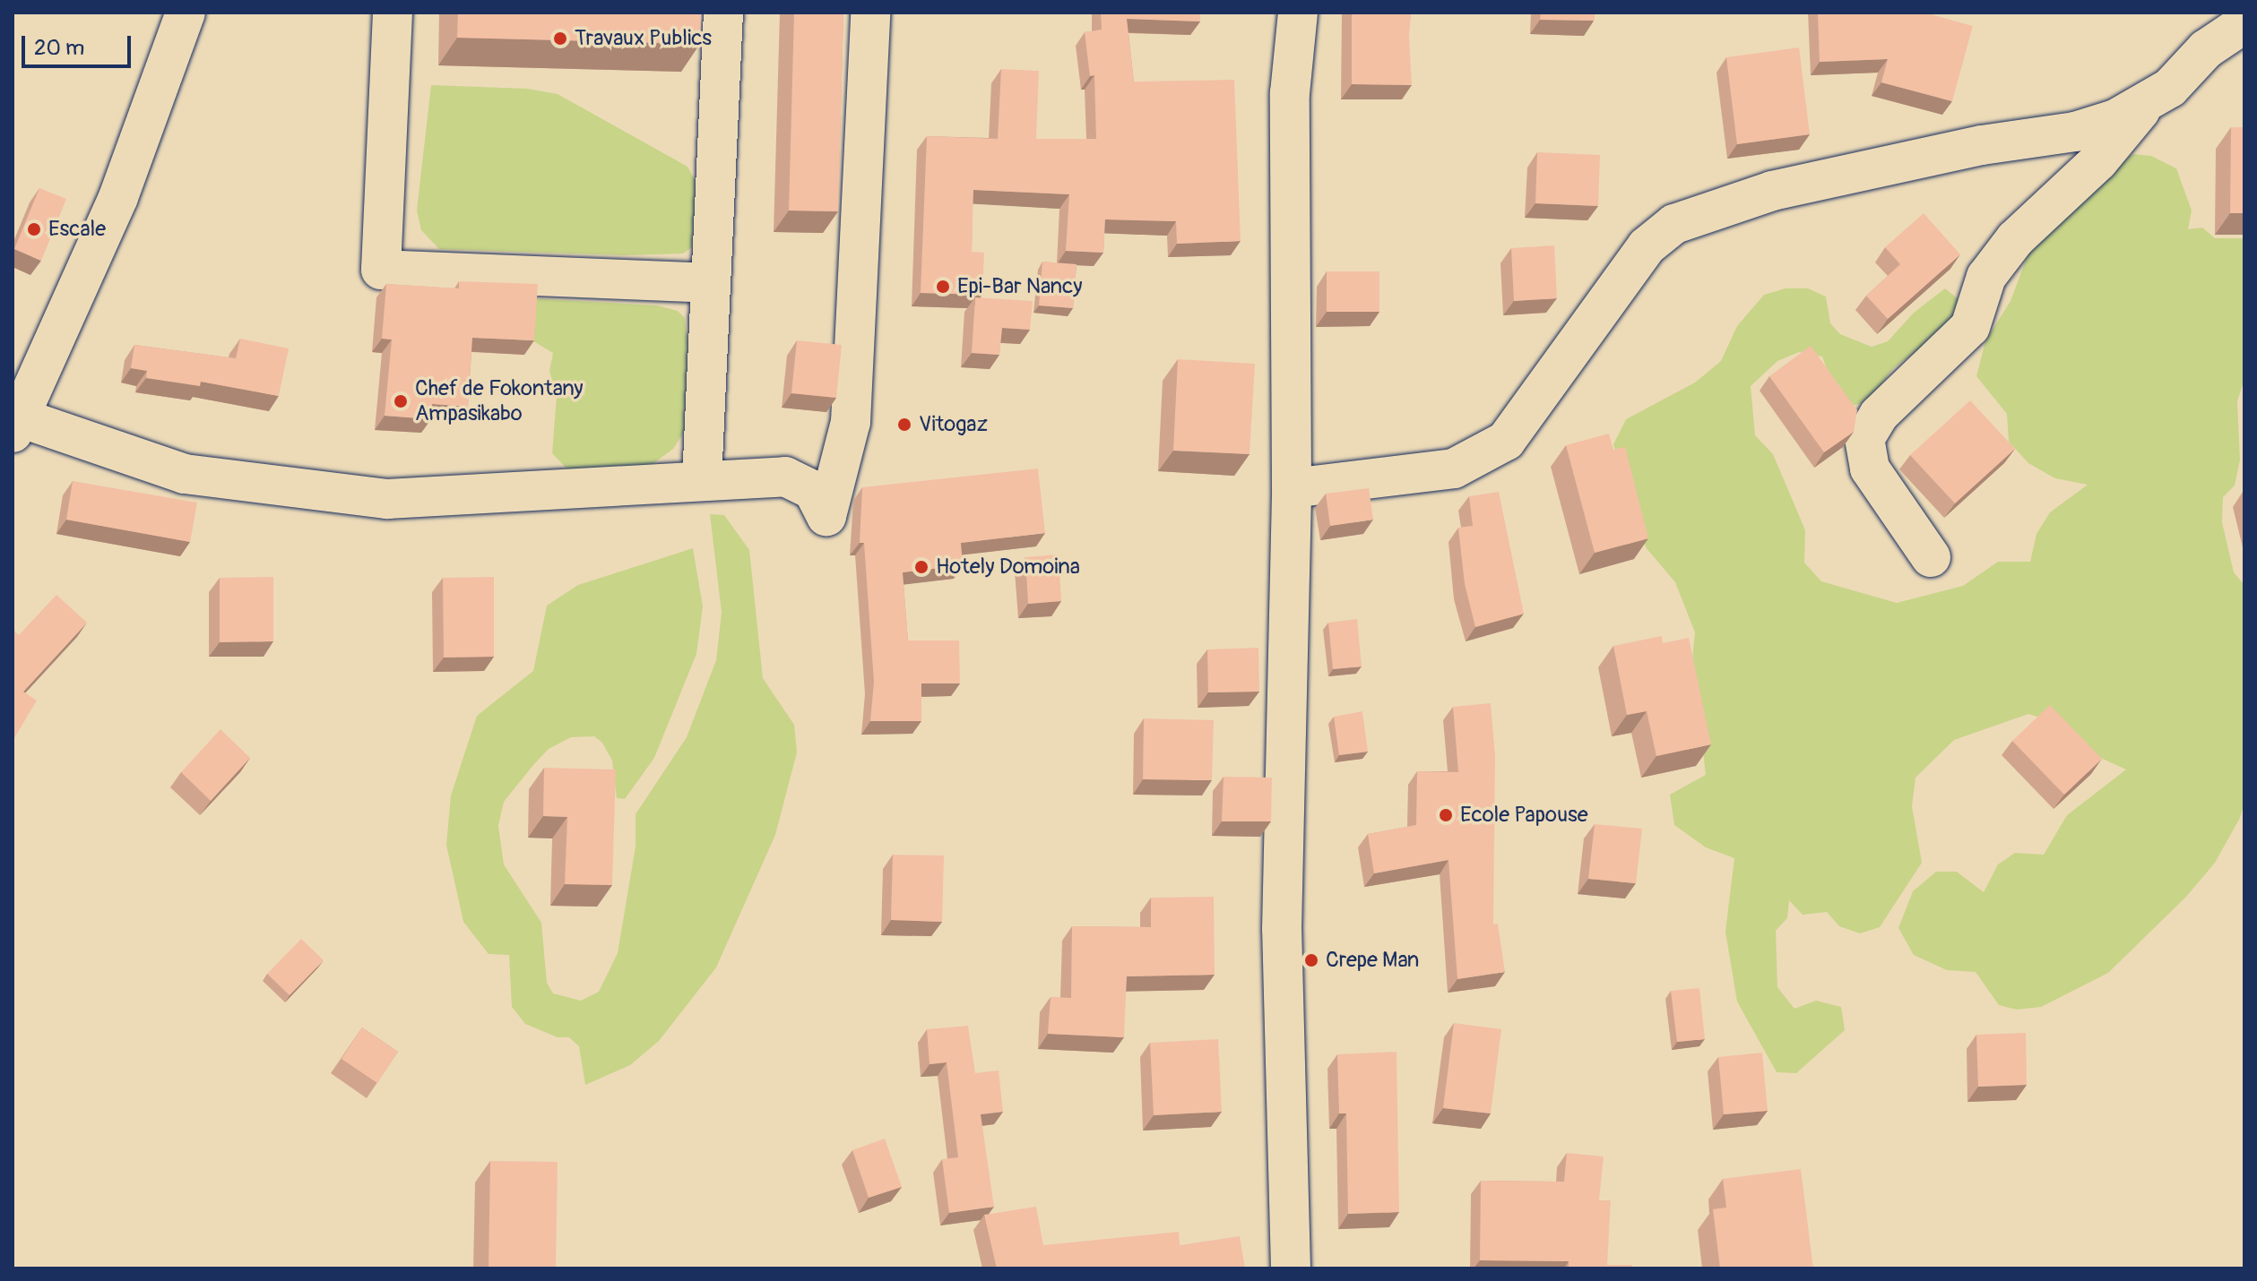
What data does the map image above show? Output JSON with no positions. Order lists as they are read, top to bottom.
{
  "places": [
    "Travaux Publics",
    "Escale",
    "Epi-Bar Nancy",
    "Chef de Fokontany Ampasikabo",
    "Vitogaz",
    "Hotely Domoina",
    "Ecole Papouse",
    "Crepe Man"
  ],
  "scale_bar": "20 m"
}
